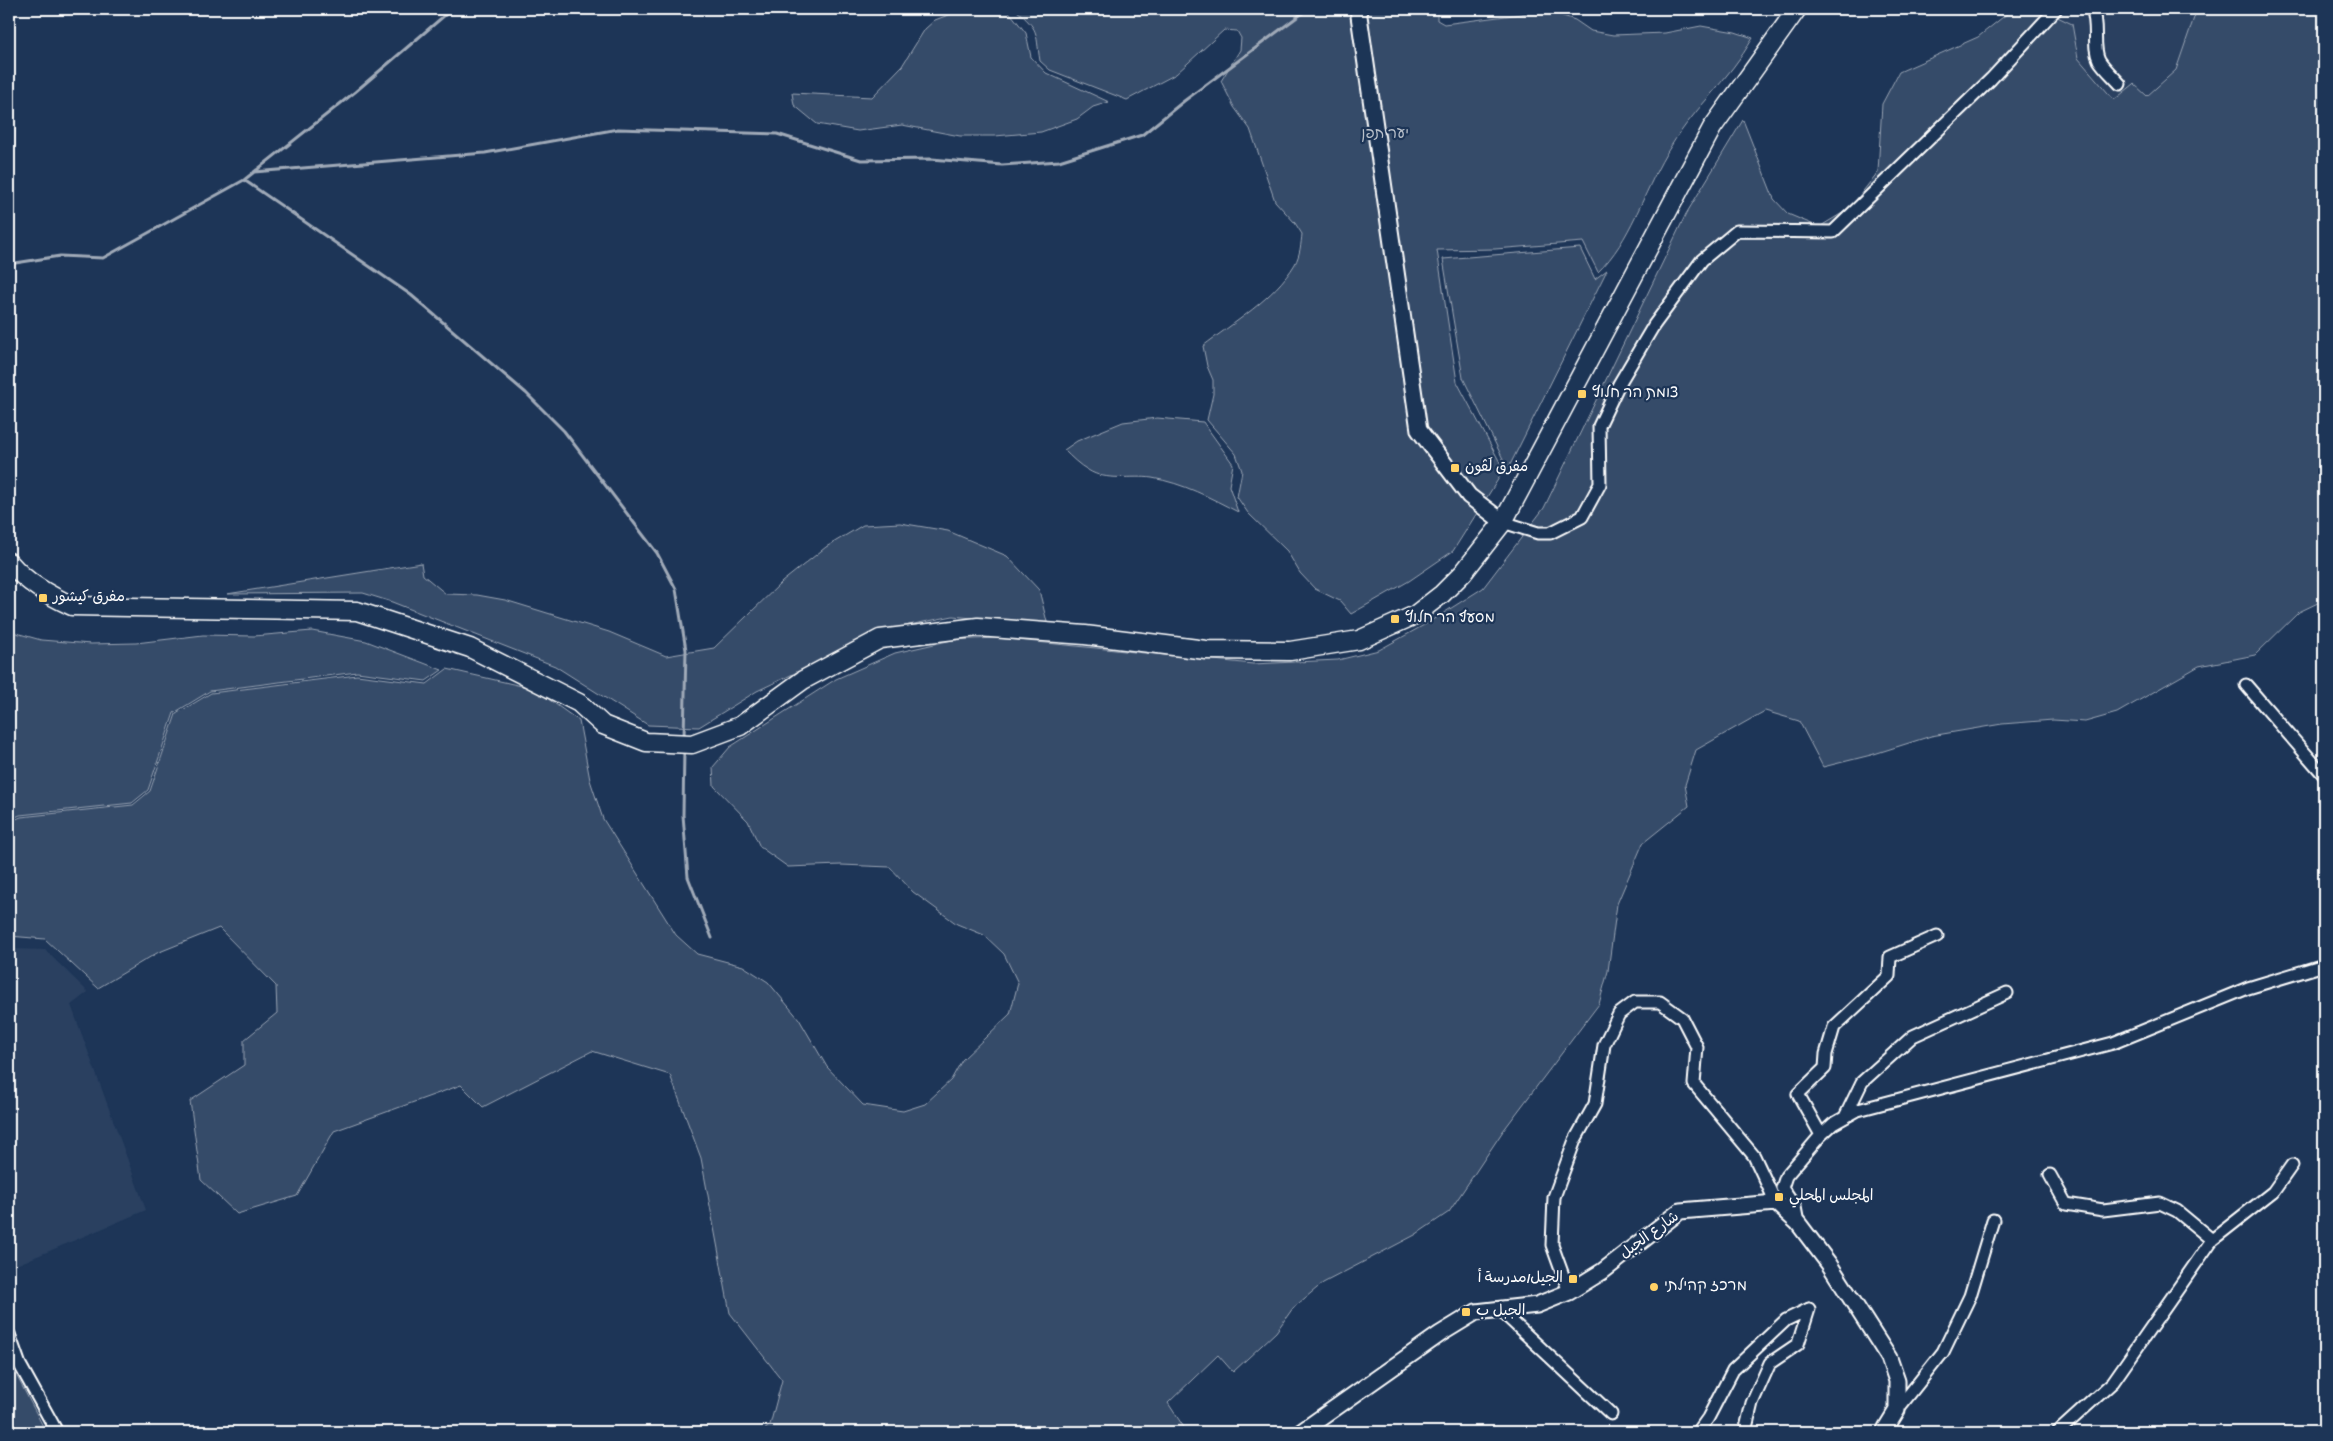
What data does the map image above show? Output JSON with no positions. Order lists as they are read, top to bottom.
{
  "streets": {
    "street": ["شارع الجبل"]
  },
  "parks": ["יער תפן"],
  "places": {
    "transit": [
      "צומת הר חלוץ",
      "مفرق لَڤون",
      "مفرق كيشور",
      "מסעף הר חלוץ",
      "المجلس المحلي",
      "الجيل/مدرسة أ",
      "الجبل ب"
    ],
    "other": ["מרכז קהילתי"]
  }
}
